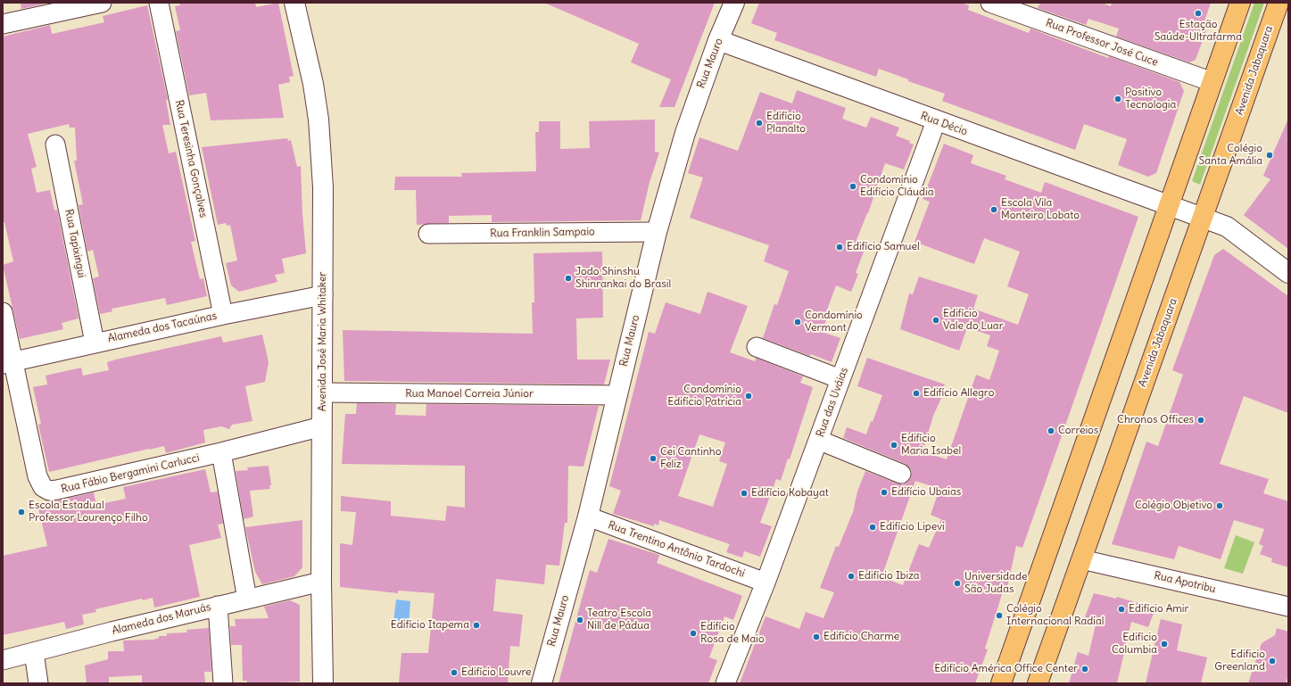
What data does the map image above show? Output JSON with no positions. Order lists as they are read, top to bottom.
{
  "streets": {
    "main road": ["Avenida Jabaquara"],
    "street": [
      "Rua Professor José Cuce",
      "Rua Mauro",
      "Rua Décio",
      "Rua Teresinha Gonçalves",
      "Rua Franklin Sampaio",
      "Rua Tapixingui",
      "Alameda dos Tacaúnas",
      "Avenida José Maria Whitaker",
      "Rua Manoel Correia Júnior",
      "Rua das Uváias",
      "Rua Fábio Bergamini Carlucci",
      "Rua Trentino Antônio Tardochi",
      "Rua Apotribu",
      "Alameda dos Maruás"
    ]
  },
  "crossings": [
    ["Rua Mauro", "Rua Décio"],
    ["Rua Mauro", "Rua Franklin Sampaio"],
    ["Rua Mauro", "Rua Manoel Correia Júnior"],
    ["Rua Mauro", "Rua Trentino Antônio Tardochi"],
    ["Avenida Jabaquara", "Rua Décio"],
    ["Avenida Jabaquara", "Rua Apotribu"],
    ["Rua Décio", "Rua das Uváias"],
    ["Rua Teresinha Gonçalves", "Alameda dos Tacaúnas"],
    ["Rua Tapixingui", "Alameda dos Tacaúnas"],
    ["Alameda dos Tacaúnas", "Avenida José Maria Whitaker"],
    ["Alameda dos Tacaúnas", "Rua Fábio Bergamini Carlucci"],
    ["Avenida José Maria Whitaker", "Rua Manoel Correia Júnior"],
    ["Avenida José Maria Whitaker", "Rua Fábio Bergamini Carlucci"],
    ["Avenida José Maria Whitaker", "Alameda dos Maruás"],
    ["Rua das Uváias", "Rua Trentino Antônio Tardochi"]
  ],
  "places": [
    "Estação Saúde-Ultrafarma",
    "Positivo Tecnologia",
    "Edifício Planalto",
    "Colégio Santa Amália",
    "Condomínio Edifício Cláudia",
    "Escola Vila Monteiro Lobato",
    "Edifício Samuel",
    "Jodo Shinshu Shinrankai do Brasil",
    "Edifício Vale do Luar",
    "Condomínio Vermont",
    "Edifício Allegro",
    "Condomínio Edifício Patrícia",
    "Chronos Offices",
    "Correios",
    "Edifício Maria Isabel",
    "Cei Cantinho Feliz",
    "Edifício Ubaias",
    "Edifício Kobayat",
    "Colégio Objetivo",
    "Escola Estadual Professor Lourenço Filho",
    "Edifício Lipevi",
    "Edifício Ibiza",
    "Universidade São Judas",
    "Edifício Amir",
    "Colégio Internacional Radial",
    "Teatro Escola Nill de Pádua",
    "Edifício Itapema",
    "Edifício Rosa de Maio",
    "Edifício Charme",
    "Edifício Columbia",
    "Edificio Greenland",
    "Edifício América Office Center",
    "Edifício Louvre"
  ]
}
